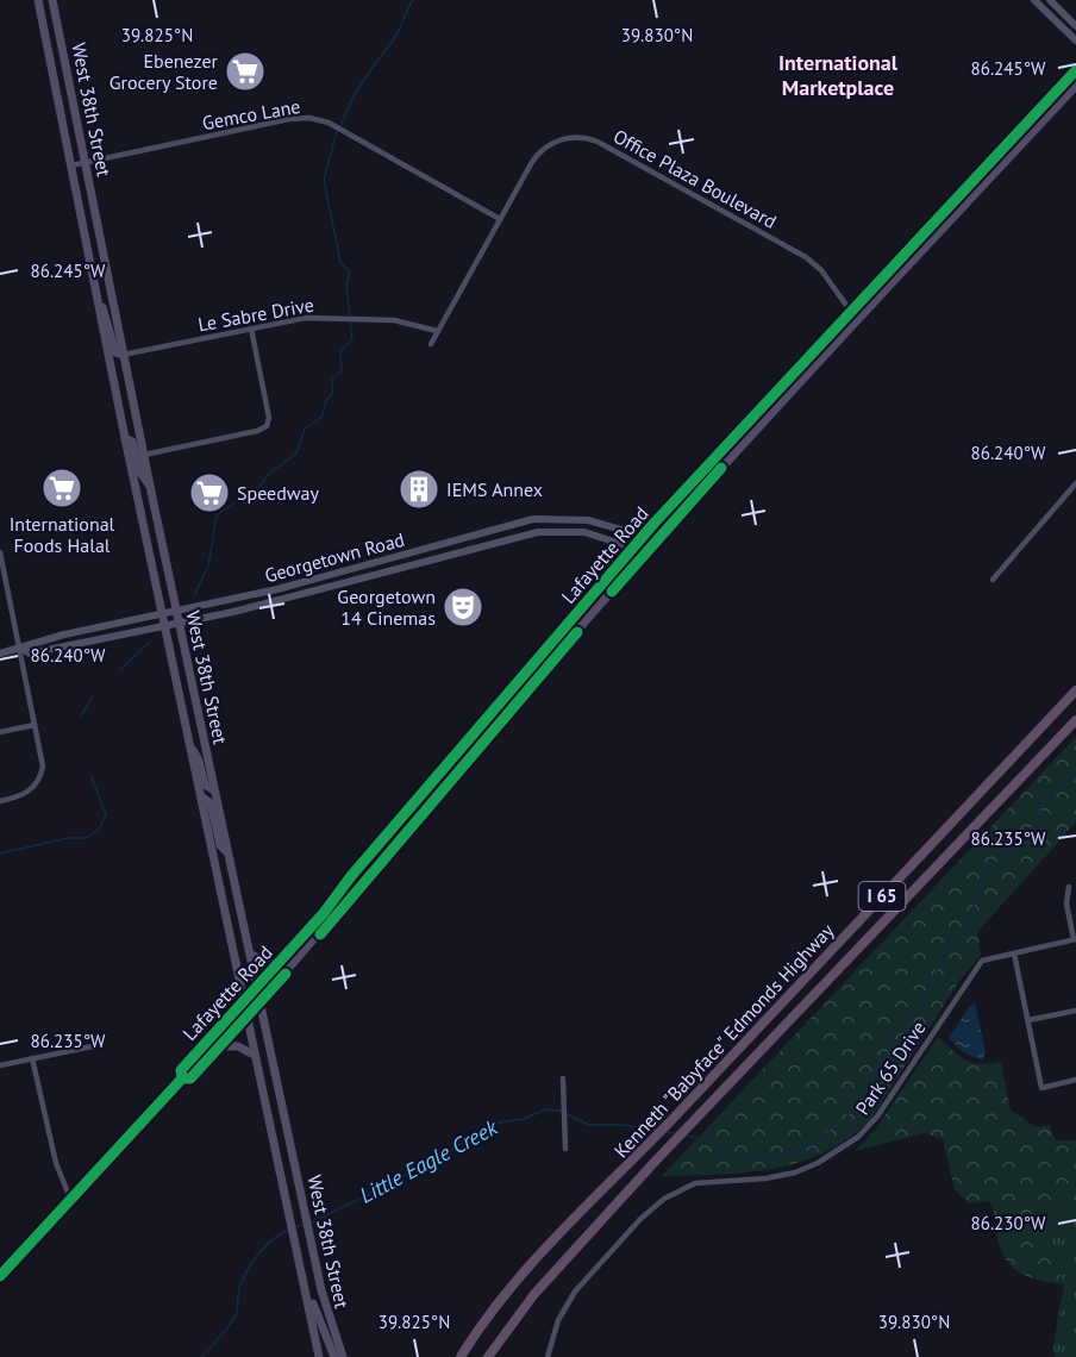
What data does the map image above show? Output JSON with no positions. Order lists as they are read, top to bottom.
{
  "streets": {
    "highway": ["I 65", "Kenneth \"Babyface\" Edmonds Highway"],
    "main road": ["West 38th Street", "Lafayette Road", "Georgetown Road"],
    "street": [
      "Gemco Lane",
      "Office Plaza Boulevard",
      "Le Sabre Drive",
      "Park 65 Drive"
    ]
  },
  "crossings": [
    ["West 38th Street", "Gemco Lane"],
    ["West 38th Street", "Le Sabre Drive"],
    ["West 38th Street", "Lafayette Road"],
    ["West 38th Street", "Georgetown Road"],
    ["Gemco Lane", "Office Plaza Boulevard"],
    ["Office Plaza Boulevard", "Le Sabre Drive"],
    ["Office Plaza Boulevard", "Lafayette Road"],
    ["Lafayette Road", "Georgetown Road"]
  ],
  "districts": ["International Marketplace"],
  "water": ["Little Eagle Creek"],
  "places": {
    "supermarket": ["Ebenezer Grocery Store", "International Foods Halal", "Speedway"],
    "building": ["IEMS Annex"],
    "theatre": ["Georgetown 14 Cinemas"]
  },
  "coordinates": [
    "39.825°N",
    "39.830°N",
    "86.245°W",
    "86.240°W",
    "86.235°W",
    "86.230°W"
  ]
}
